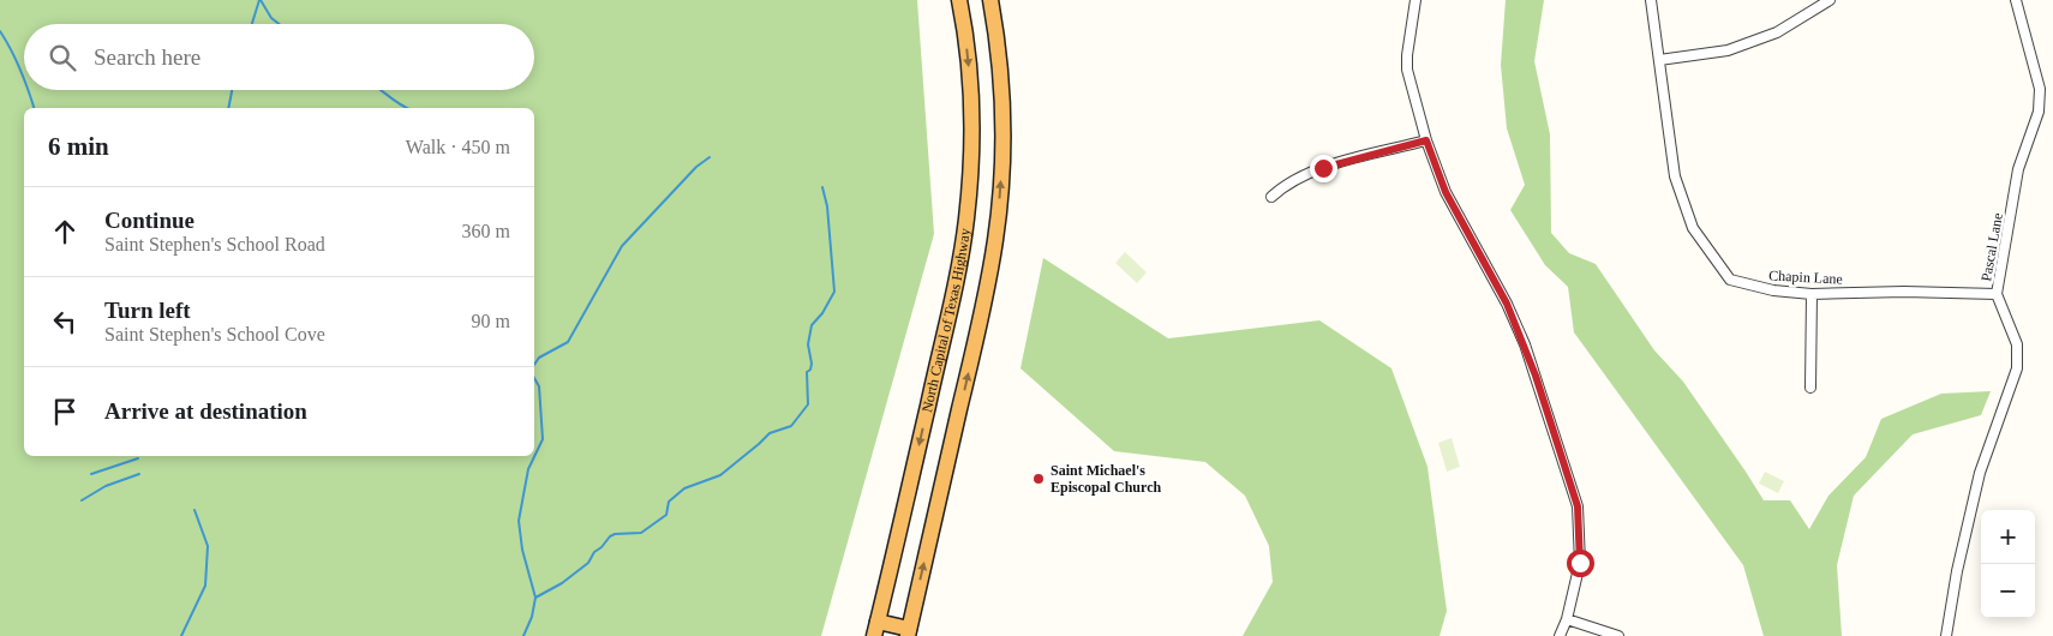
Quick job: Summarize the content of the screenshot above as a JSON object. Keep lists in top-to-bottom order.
{
  "streets": {
    "highway": ["North Capital of Texas Highway"],
    "street": ["Pascal Lane", "Chapin Lane"]
  },
  "crossings": [
    ["Pascal Lane", "Chapin Lane"]
  ],
  "places": ["Saint Michael's Episcopal Church"],
  "page": {
    "search": "Search here",
    "heading": ["6 min", "Walk · 450 m"],
    "list": [
      ["Continue", "Saint Stephen's School Road", "360 m"],
      ["Turn left", "Saint Stephen's School Cove", "90 m"],
      "Arrive at destination"
    ],
    "map_buttons": ["+", "−"]
  }
}
